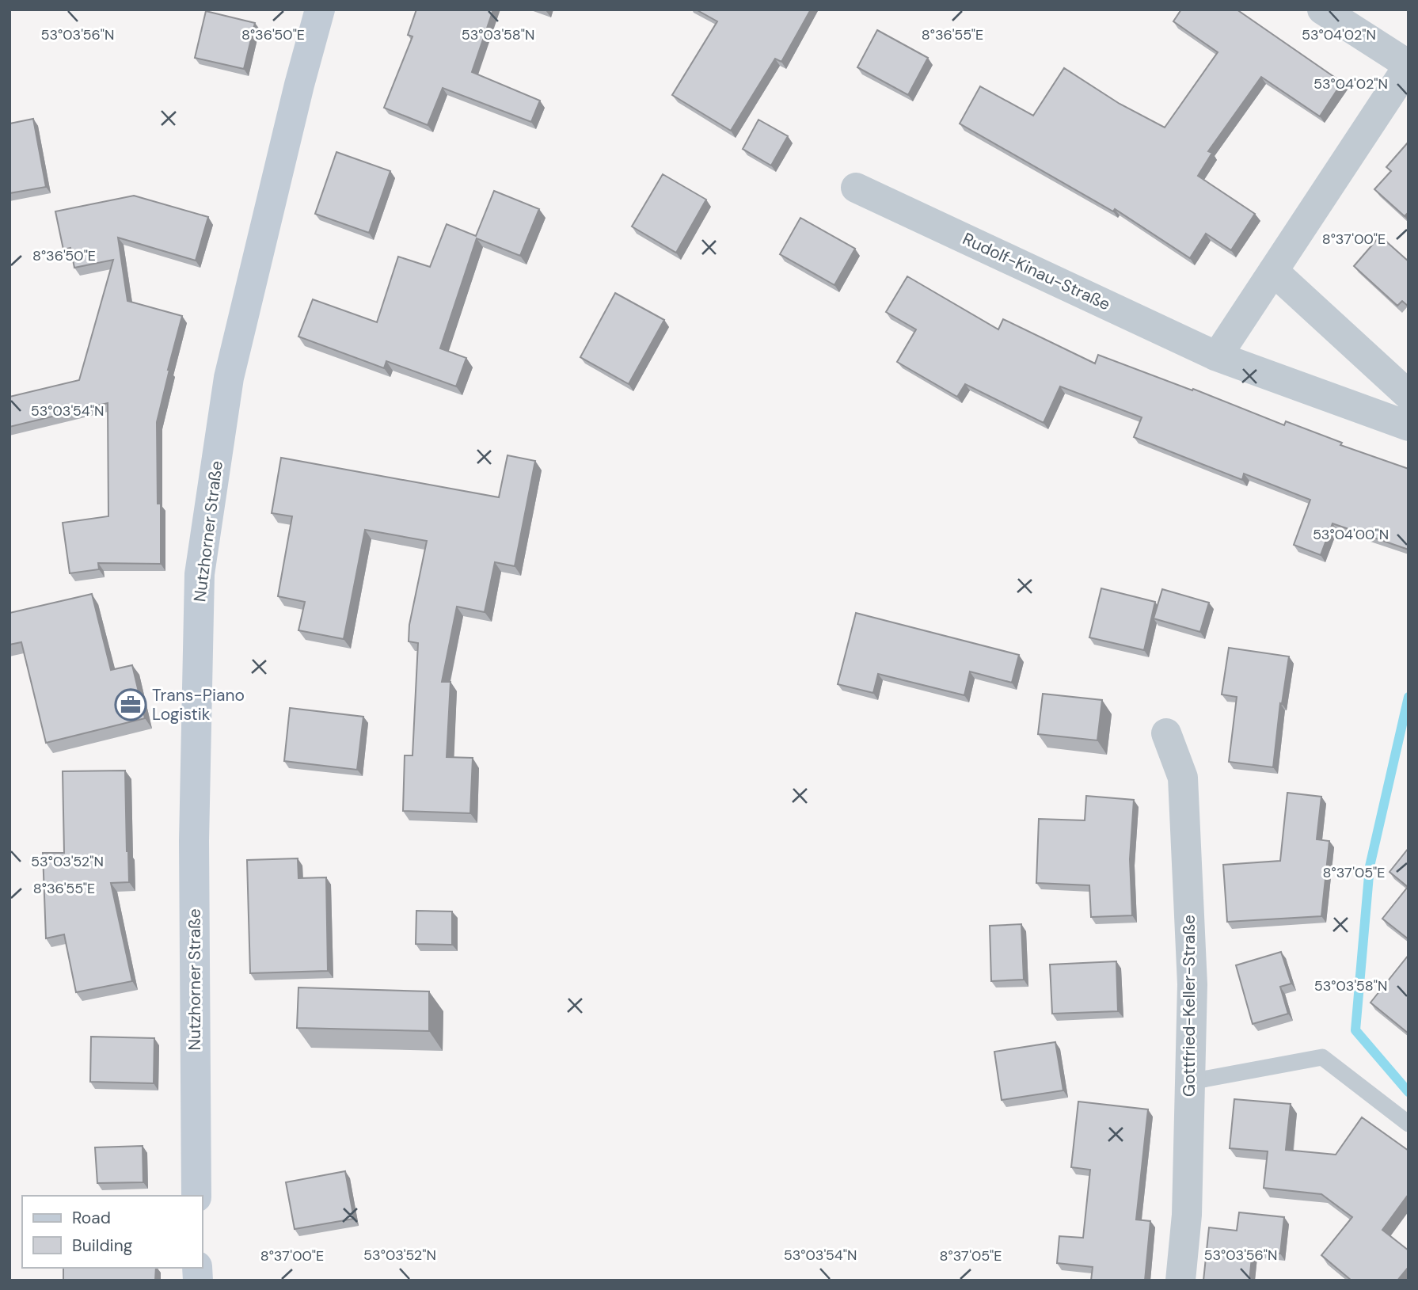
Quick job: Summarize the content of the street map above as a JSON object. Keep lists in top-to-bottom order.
{
  "streets": {
    "main road": ["Nutzhorner Straße"],
    "street": ["Rudolf-Kinau-Straße", "Gottfried-Keller-Straße"]
  },
  "places": {
    "office": ["Trans-Piano Logistik"]
  },
  "legend": ["Road", "Building"],
  "coordinates": [
    "8°36'50\"E",
    "8°36'55\"E",
    "53°03'56\"N",
    "53°03'58\"N",
    "53°04'02\"N",
    "8°37'00\"E",
    "53°03'54\"N",
    "53°04'00\"N",
    "53°03'52\"N",
    "8°37'05\"E"
  ]
}
